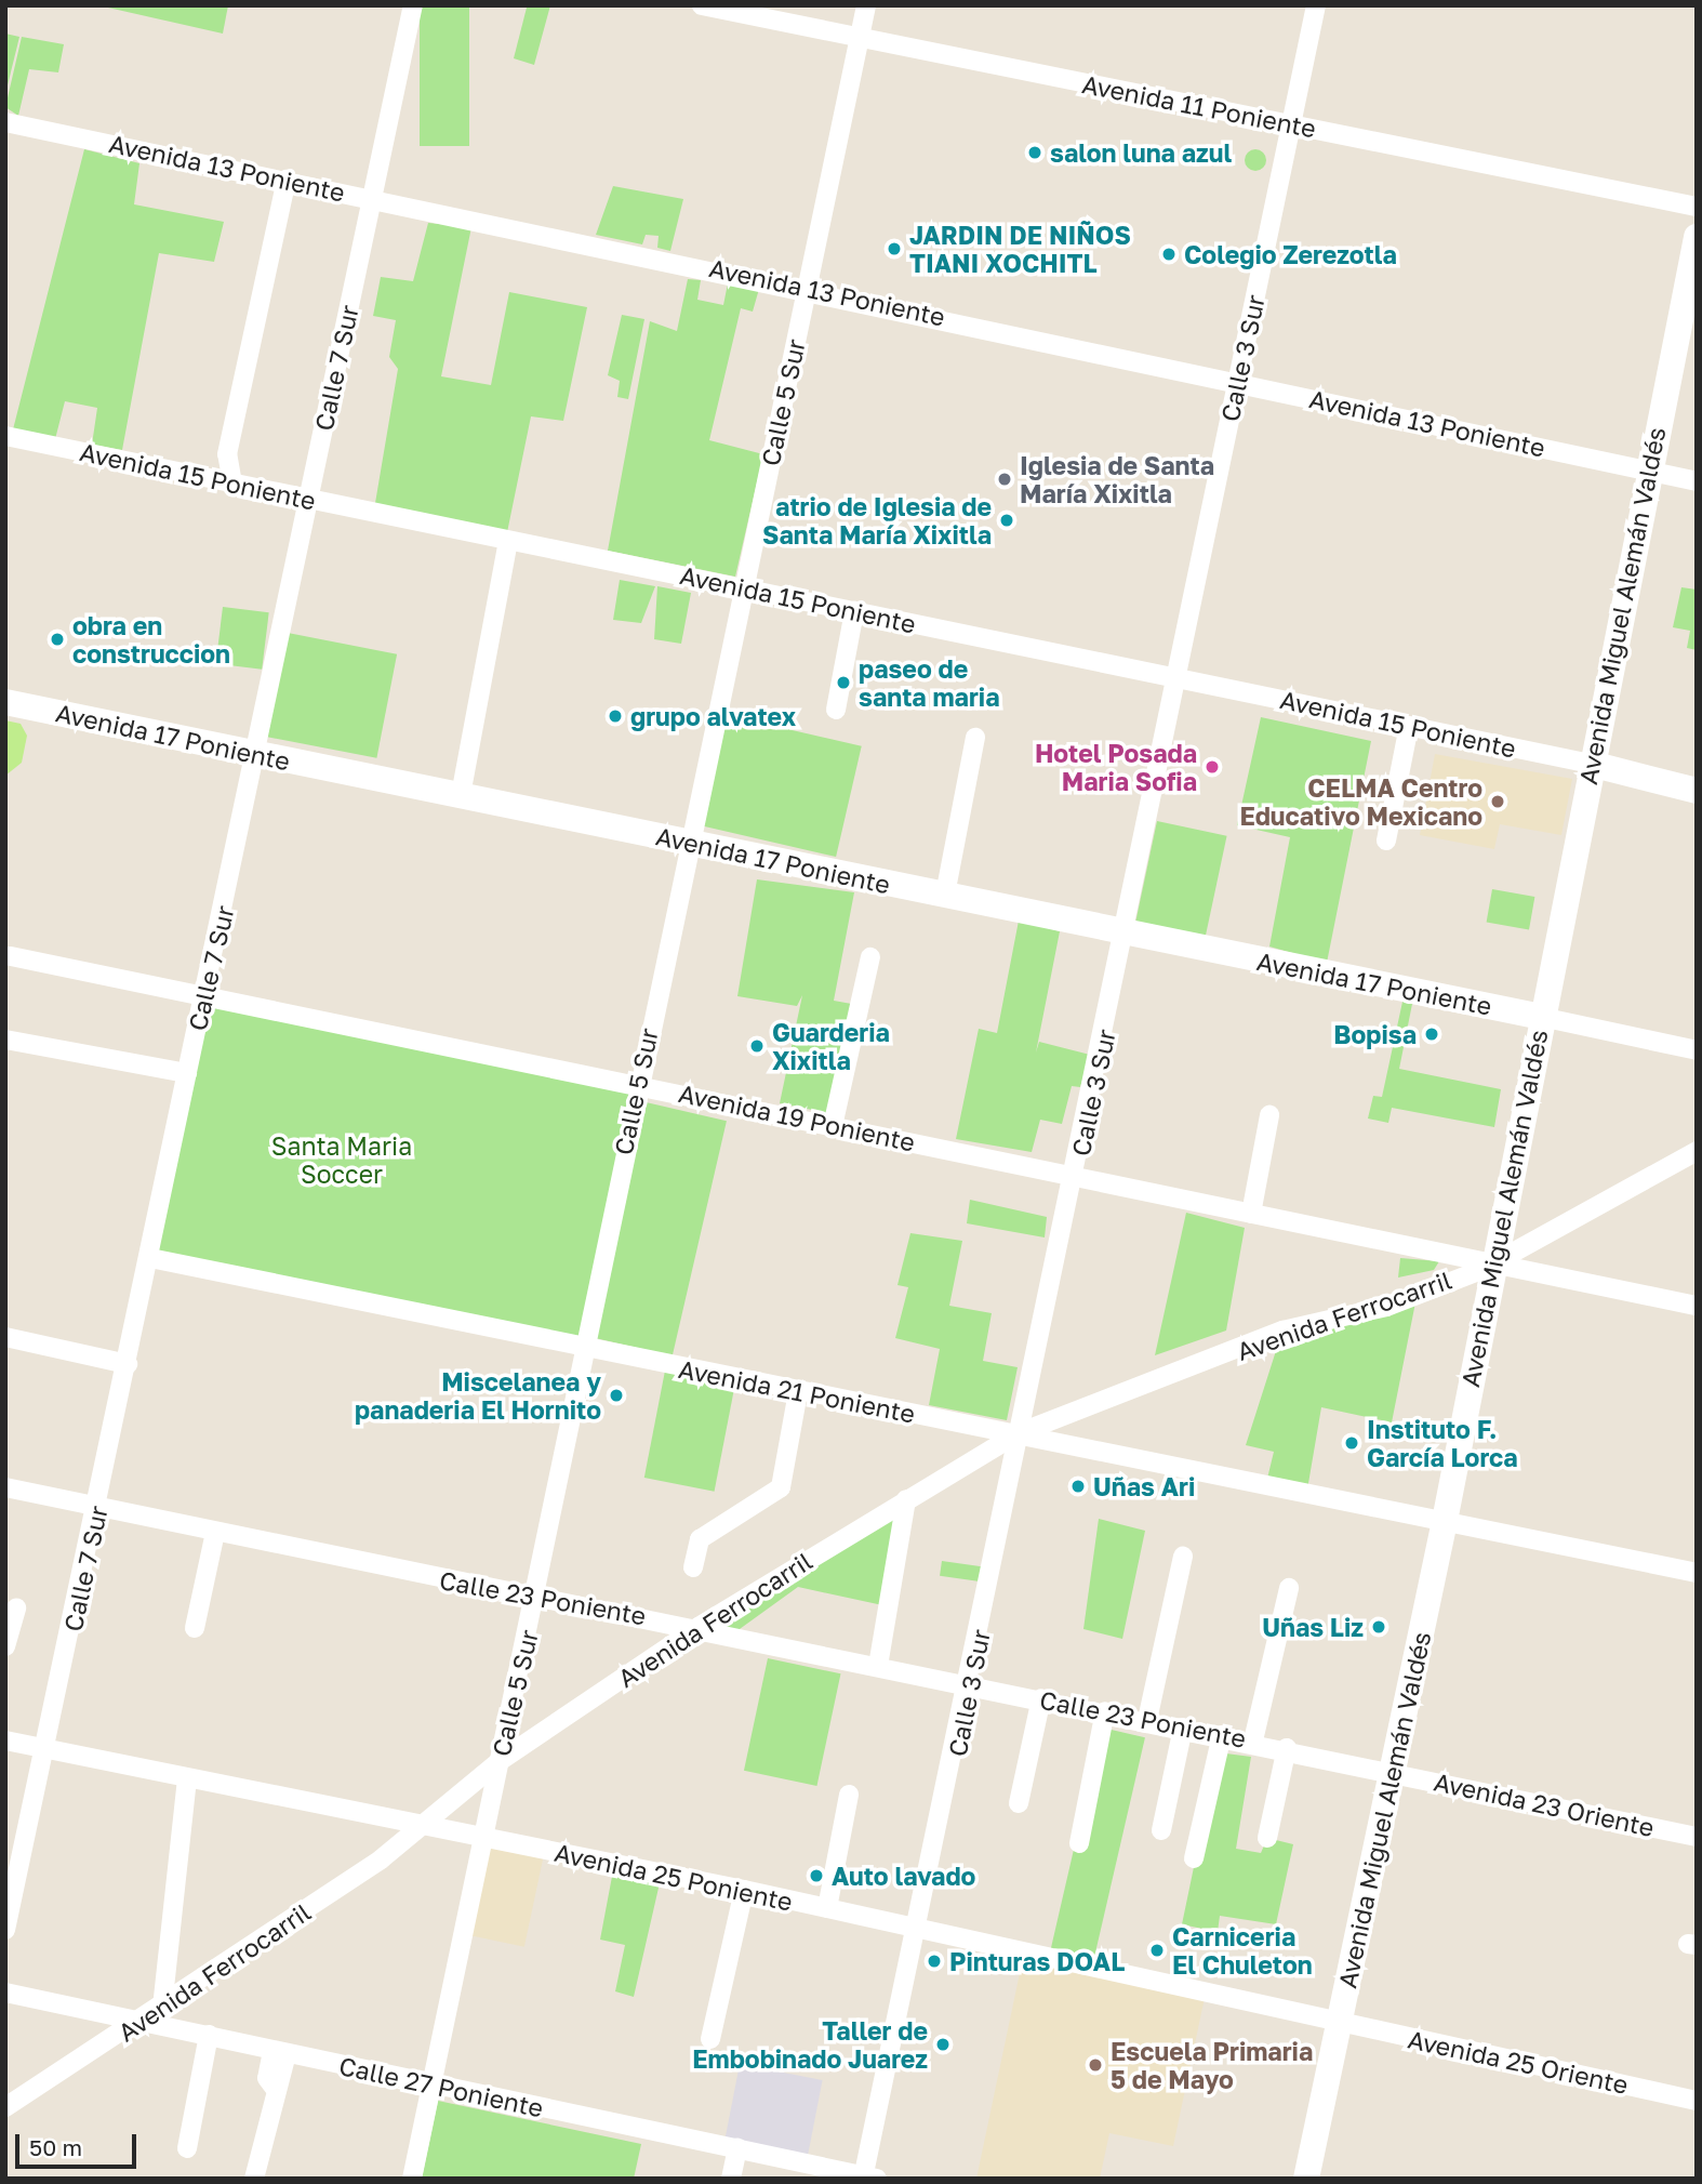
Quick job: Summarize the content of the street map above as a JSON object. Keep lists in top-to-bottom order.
{
  "streets": {
    "main road": ["Avenida Miguel Alemán Valdés", "Avenida 17 Poniente"],
    "street": [
      "Avenida 11 Poniente",
      "Avenida 13 Poniente",
      "Calle 3 Sur",
      "Calle 7 Sur",
      "Calle 5 Sur",
      "Avenida 15 Poniente",
      "Avenida 19 Poniente",
      "Avenida Ferrocarril",
      "Avenida 21 Poniente",
      "Calle 23 Poniente",
      "Avenida 23 Oriente",
      "Avenida 25 Poniente",
      "Avenida 25 Oriente",
      "Calle 27 Poniente"
    ]
  },
  "crossings": [
    ["Avenida 11 Poniente", "Calle 3 Sur"],
    ["Avenida 11 Poniente", "Calle 5 Sur"],
    ["Avenida 13 Poniente", "Calle 3 Sur"],
    ["Avenida 13 Poniente", "Calle 7 Sur"],
    ["Avenida 13 Poniente", "Calle 5 Sur"],
    ["Avenida 13 Poniente", "Avenida Miguel Alemán Valdés"],
    ["Calle 3 Sur", "Avenida 15 Poniente"],
    ["Calle 3 Sur", "Avenida 17 Poniente"],
    ["Calle 3 Sur", "Avenida 19 Poniente"],
    ["Calle 3 Sur", "Avenida Ferrocarril"],
    ["Calle 3 Sur", "Avenida 21 Poniente"],
    ["Calle 3 Sur", "Calle 23 Poniente"],
    ["Calle 3 Sur", "Avenida 25 Poniente"],
    ["Calle 3 Sur", "Calle 27 Poniente"],
    ["Calle 7 Sur", "Avenida 15 Poniente"],
    ["Calle 7 Sur", "Avenida 17 Poniente"],
    ["Calle 7 Sur", "Avenida 19 Poniente"],
    ["Calle 7 Sur", "Avenida 21 Poniente"],
    ["Calle 7 Sur", "Calle 23 Poniente"],
    ["Calle 7 Sur", "Avenida 25 Poniente"],
    ["Calle 5 Sur", "Avenida 15 Poniente"],
    ["Calle 5 Sur", "Avenida 17 Poniente"],
    ["Calle 5 Sur", "Avenida 19 Poniente"],
    ["Calle 5 Sur", "Avenida Ferrocarril"],
    ["Calle 5 Sur", "Avenida 21 Poniente"],
    ["Calle 5 Sur", "Calle 23 Poniente"],
    ["Calle 5 Sur", "Avenida 25 Poniente"],
    ["Calle 5 Sur", "Calle 27 Poniente"],
    ["Avenida 15 Poniente", "Avenida Miguel Alemán Valdés"],
    ["Avenida Miguel Alemán Valdés", "Avenida 17 Poniente"],
    ["Avenida Miguel Alemán Valdés", "Avenida 19 Poniente"],
    ["Avenida Miguel Alemán Valdés", "Avenida Ferrocarril"],
    ["Avenida Miguel Alemán Valdés", "Avenida 21 Poniente"],
    ["Avenida Miguel Alemán Valdés", "Calle 23 Poniente"],
    ["Avenida Miguel Alemán Valdés", "Avenida 23 Oriente"],
    ["Avenida Miguel Alemán Valdés", "Avenida 25 Poniente"],
    ["Avenida Miguel Alemán Valdés", "Avenida 25 Oriente"],
    ["Avenida 19 Poniente", "Avenida Ferrocarril"],
    ["Avenida Ferrocarril", "Avenida 21 Poniente"],
    ["Avenida Ferrocarril", "Calle 23 Poniente"],
    ["Avenida Ferrocarril", "Avenida 25 Poniente"],
    ["Avenida Ferrocarril", "Calle 27 Poniente"],
    ["Calle 23 Poniente", "Avenida 23 Oriente"],
    ["Avenida 25 Poniente", "Avenida 25 Oriente"]
  ],
  "parks": ["Santa Maria Soccer"],
  "places": [
    "salon luna azul",
    "JARDIN DE NIÑOS TIANI XOCHITL",
    "Colegio Zerezotla",
    "Iglesia de Santa María Xixitla",
    "atrio de Iglesia de Santa María Xixitla",
    "obra en construccion",
    "paseo de santa maria",
    "grupo alvatex",
    "Hotel Posada Maria Sofia",
    "CELMA Centro Educativo Mexicano",
    "Bopisa",
    "Guarderia Xixitla",
    "Miscelanea y panaderia El Hornito",
    "Instituto F. García Lorca",
    "Uñas Ari",
    "Uñas Liz",
    "Auto lavado",
    "Carniceria El Chuleton",
    "Pinturas DOAL",
    "Taller de Embobinado Juarez",
    "Escuela Primaria 5 de Mayo"
  ],
  "scale_bar": "50 m"
}
